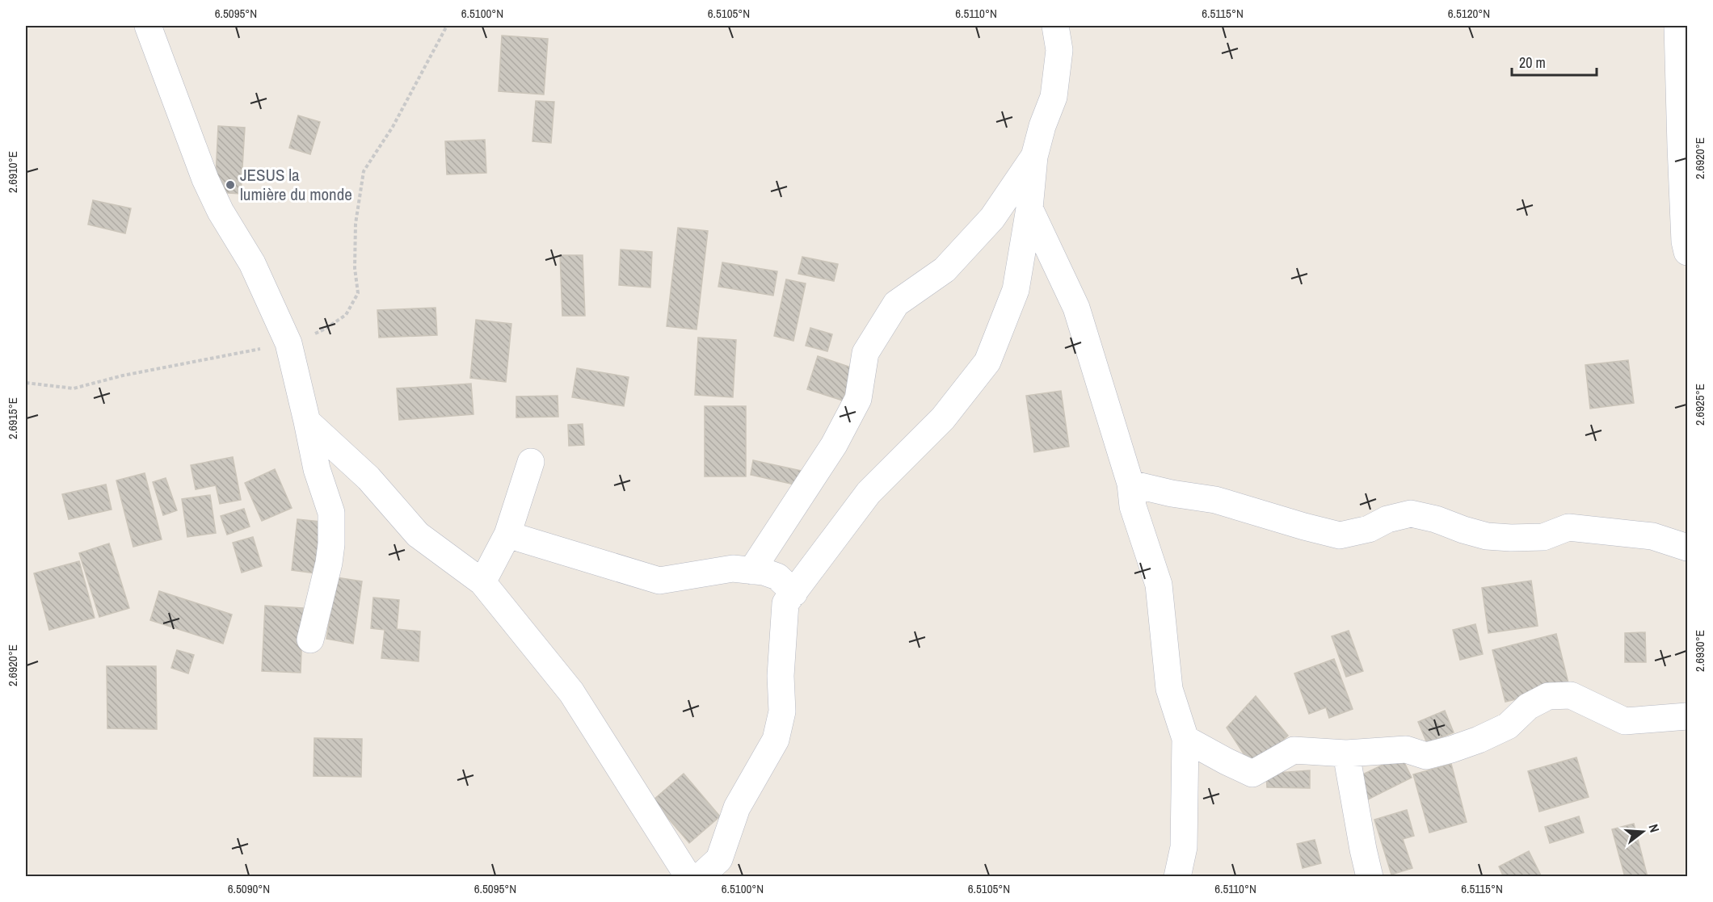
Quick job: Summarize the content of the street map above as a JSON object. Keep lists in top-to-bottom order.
{
  "places": ["JESUS la lumière du monde"],
  "scale_bar": "20 m",
  "north": "right",
  "coordinates": [
    "6.5095°N",
    "6.5100°N",
    "6.5105°N",
    "6.5110°N",
    "6.5115°N",
    "6.5120°N",
    "2.6920°E",
    "2.6910°E",
    "2.6925°E",
    "2.6915°E",
    "2.6930°E",
    "6.5090°N"
  ]
}
